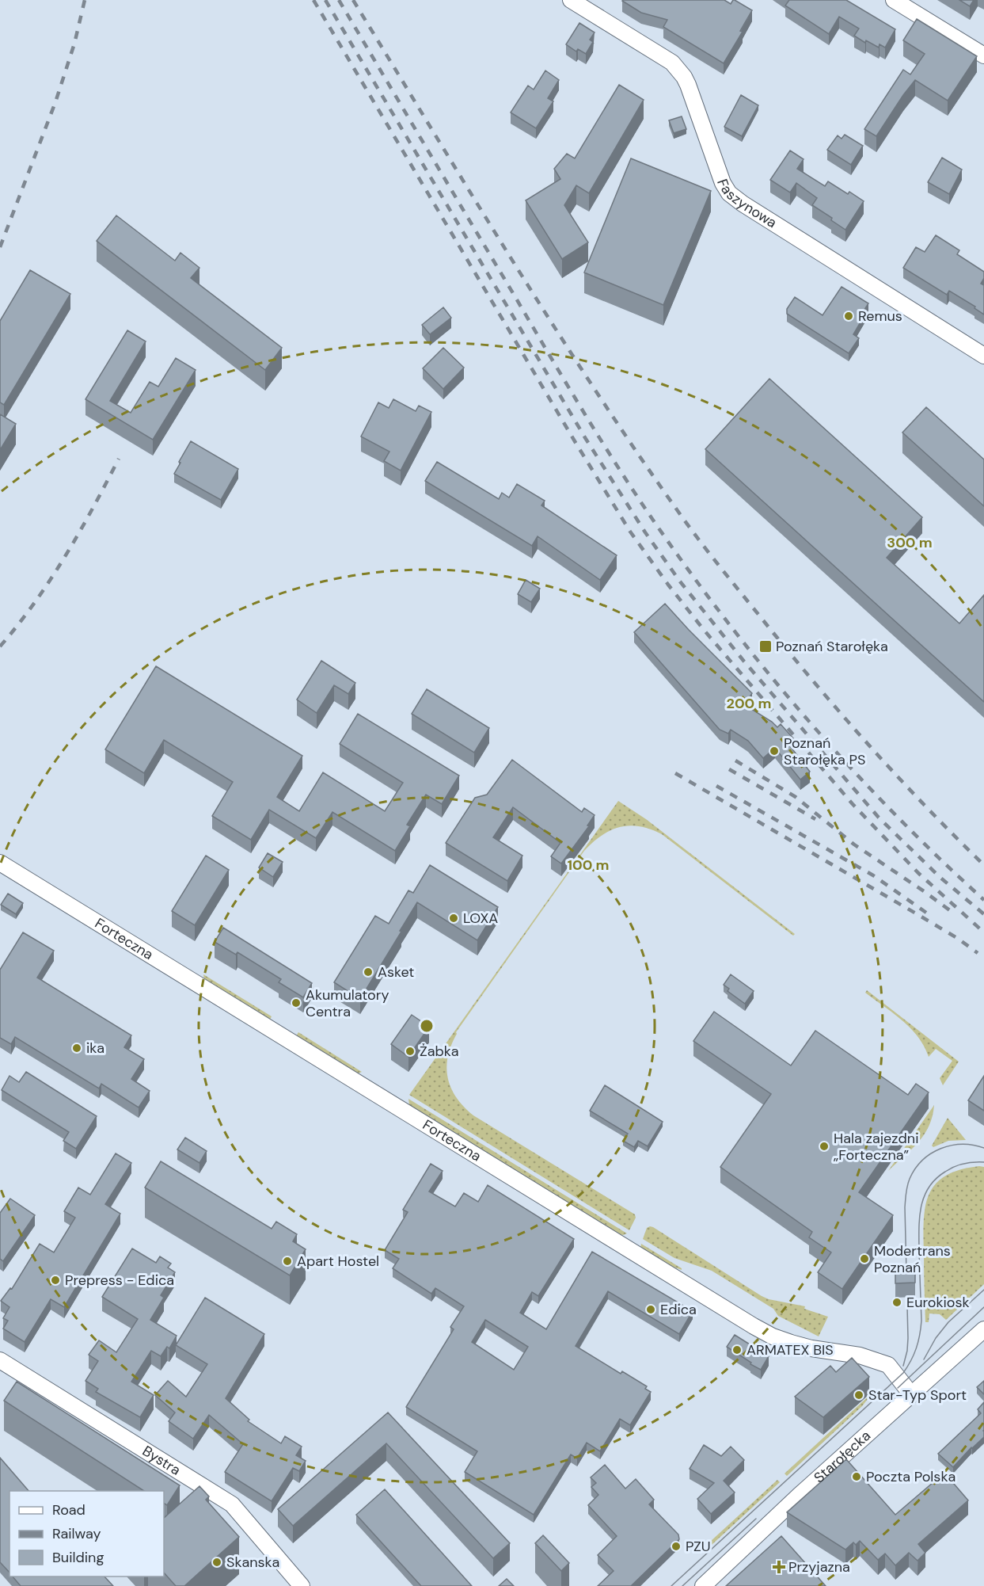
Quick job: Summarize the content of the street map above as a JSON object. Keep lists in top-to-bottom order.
{
  "streets": {
    "street": [
      "Faszynowa",
      "Forteczna",
      "Starołęcka",
      "Bystra"
    ]
  },
  "crossings": [
    ["Forteczna", "Starołęcka"]
  ],
  "places": {
    "other": [
      "Remus",
      "Poznań Starołęka PS",
      "LOXA",
      "Asket",
      "Akumulatory Centra",
      "ika",
      "Żabka",
      "Hala zajezdni „Forteczna”",
      "Modertrans Poznań",
      "Apart Hostel",
      "Prepress - Edica",
      "Eurokiosk",
      "Edica",
      "ARMATEX BIS",
      "Star-Typ Sport",
      "Poczta Polska",
      "PZU",
      "Skanska"
    ],
    "transit": ["Poznań Starołęka"],
    "health": ["Przyjazna"]
  },
  "legend": ["Road", "Railway", "Building"],
  "rings": ["300 m", "200 m", "100 m"]
}
